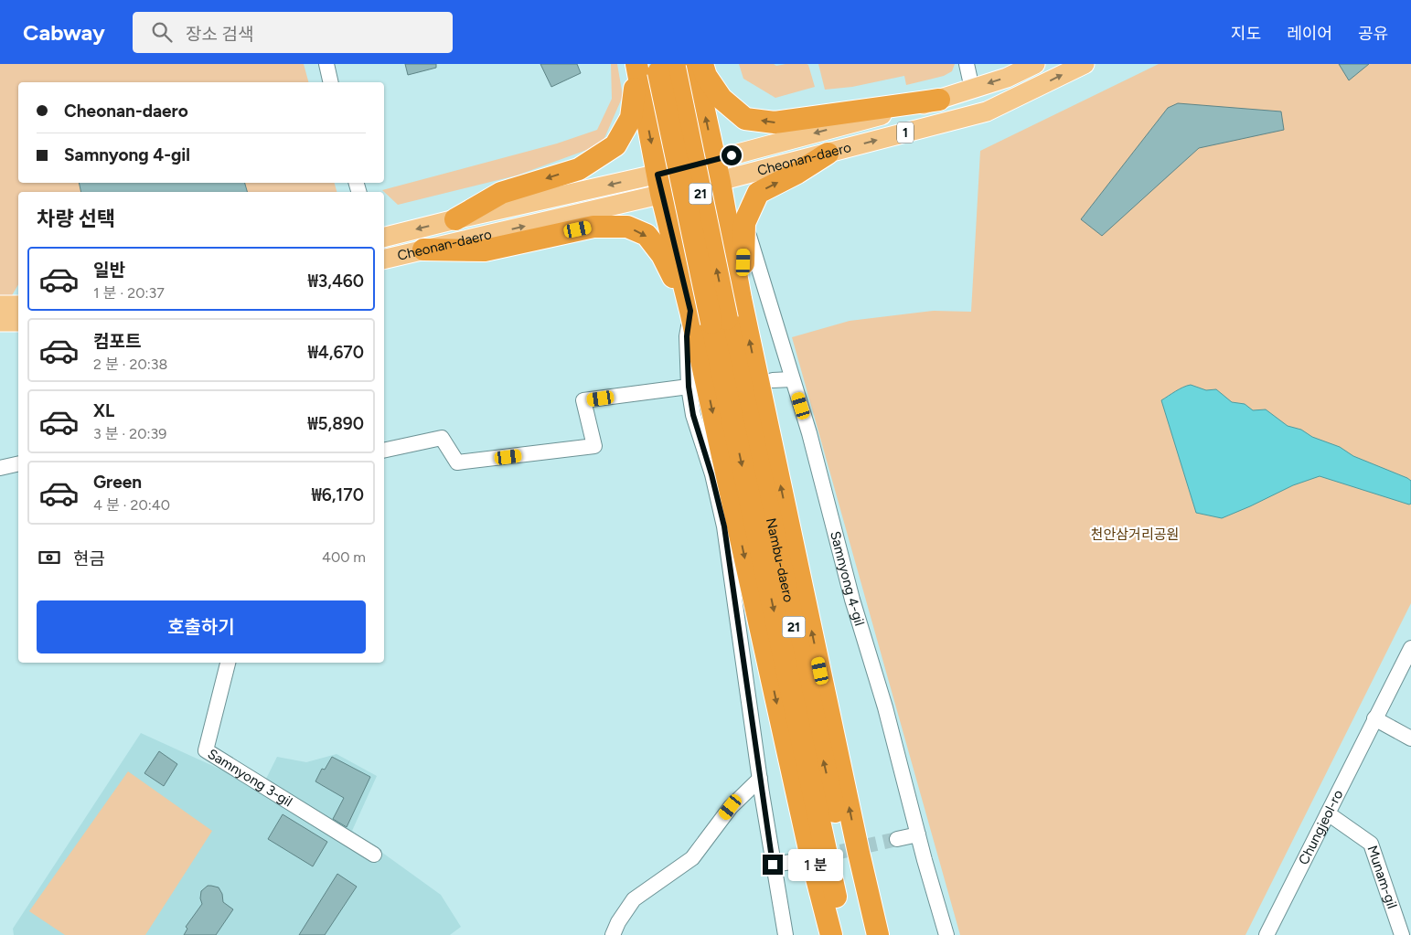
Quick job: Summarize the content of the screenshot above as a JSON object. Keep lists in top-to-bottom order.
{
  "streets": {
    "highway": ["21", "Nambu-daero"],
    "main road": ["1", "Cheonan-daero"],
    "street": [
      "Samnyong 4-gil",
      "Samnyong 3-gil",
      "Chungjeol-ro",
      "Munam-gil"
    ]
  },
  "crossings": [
    ["21", "Nambu-daero"],
    ["Chungjeol-ro", "Munam-gil"]
  ],
  "parks": ["천안삼거리공원"],
  "page": {
    "header": "Cabway",
    "search": "장소 검색",
    "nav": ["지도", "레이어", "공유"],
    "banner": ["Cheonan-daero", "Samnyong 4-gil"],
    "heading": "차량 선택",
    "list": [
      {
        "name": "일반",
        "note": "1 분 · 20:37",
        "value": "₩3,460"
      },
      {
        "name": "컴포트",
        "note": "2 분 · 20:38",
        "value": "₩4,670"
      },
      {
        "name": "XL",
        "note": "3 분 · 20:39",
        "value": "₩5,890"
      },
      {
        "name": "Green",
        "note": "4 분 · 20:40",
        "value": "₩6,170"
      }
    ],
    "pay": ["현금", "400 m"],
    "buttons": "호출하기",
    "bubble": "1 분"
  }
}
